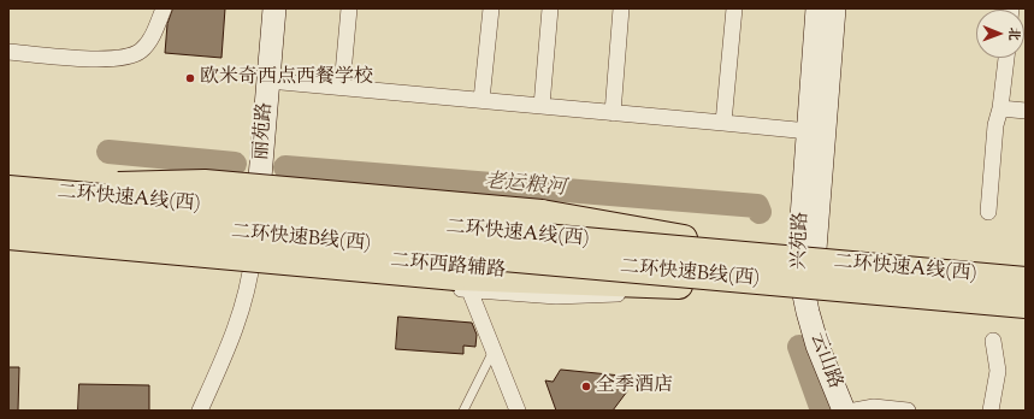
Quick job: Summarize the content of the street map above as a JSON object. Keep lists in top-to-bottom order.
{
  "streets": {
    "highway": ["二环快速A线(西)", "二环快速B线(西)"],
    "main road": ["丽苑路", "兴苑路", "云山路"],
    "street": ["二环西路辅路"]
  },
  "crossings": [
    ["丽苑路", "二环西路辅路"],
    ["兴苑路", "云山路"]
  ],
  "water": ["老运粮河"],
  "places": ["欧米奇西点西餐学校", "全季酒店"],
  "north": "right"
}
